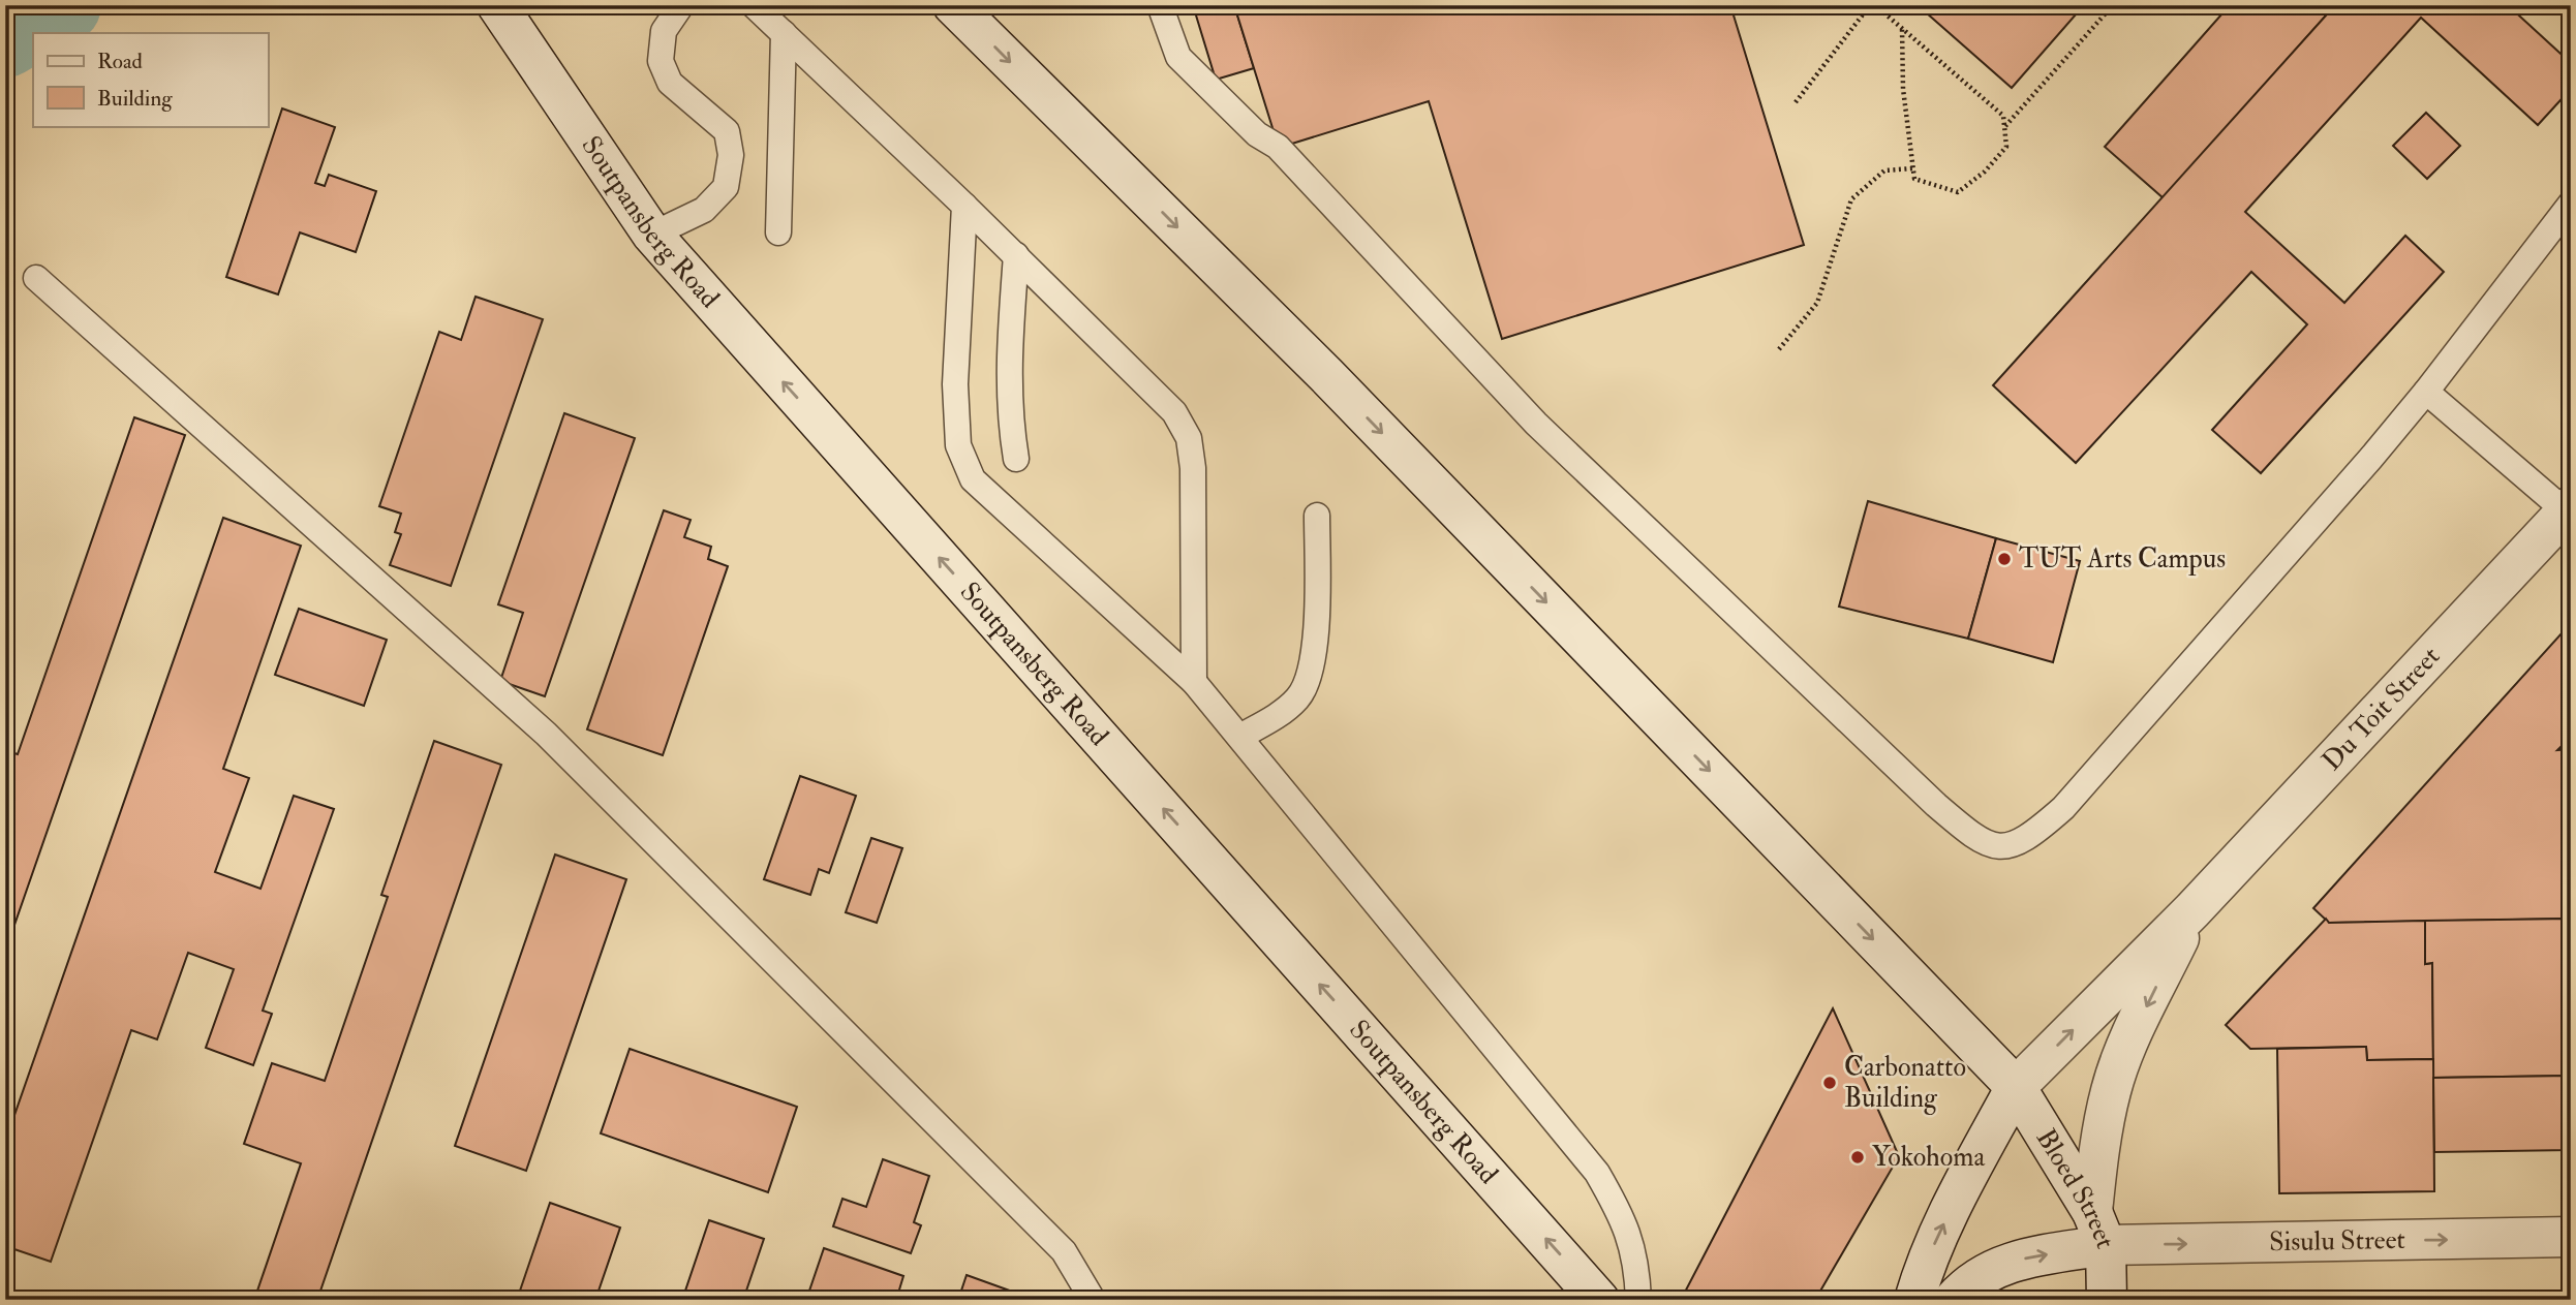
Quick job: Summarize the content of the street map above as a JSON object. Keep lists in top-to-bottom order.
{
  "streets": {
    "main road": [
      "Soutpansberg Road",
      "Du Toit Street",
      "Bloed Street",
      "Sisulu Street"
    ]
  },
  "crossings": [
    ["Du Toit Street", "Bloed Street"],
    ["Du Toit Street", "Sisulu Street"],
    ["Bloed Street", "Sisulu Street"]
  ],
  "one_way": ["Soutpansberg Road", "Sisulu Street"],
  "places": ["TUT Arts Campus", "Carbonatto Building", "Yokohoma"],
  "legend": ["Road", "Building"]
}
